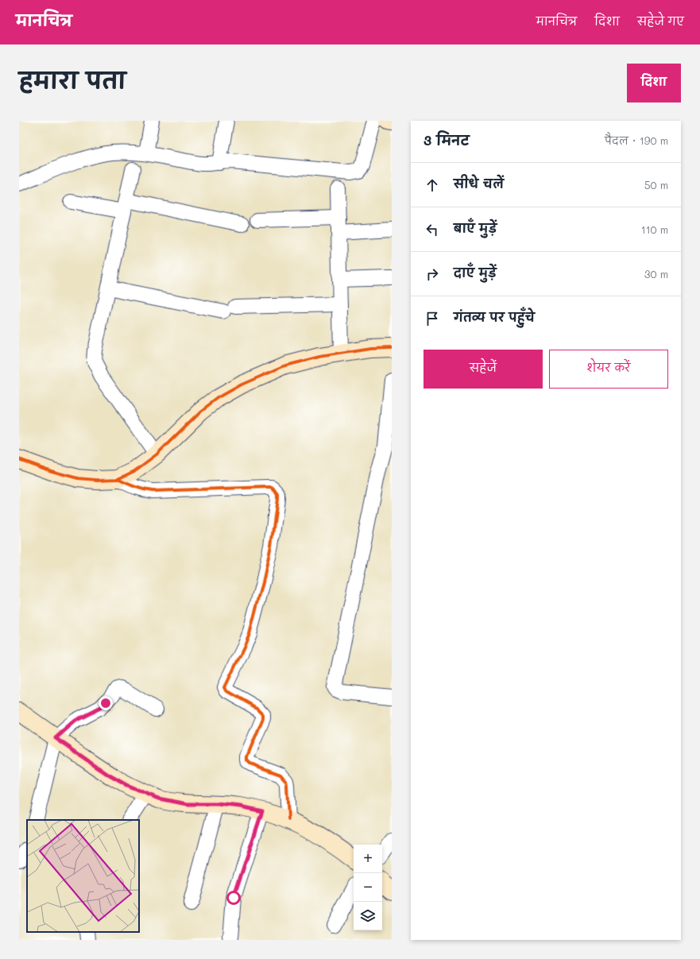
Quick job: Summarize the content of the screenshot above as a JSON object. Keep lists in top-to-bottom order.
{
  "page": {
    "header": "मानचित्र",
    "nav": ["मानचित्र", "दिशा", "सहेजे गए"],
    "title": "हमारा पता",
    "buttons": [
      "दिशा",
      ["सहेजें", "शेयर करें"]
    ],
    "heading": ["3 मिनट", "पैदल · 190 m"],
    "list": [
      ["सीधे चलें", "50 m"],
      ["बाएँ मुड़ें", "110 m"],
      ["दाएँ मुड़ें", "30 m"],
      "गंतव्य पर पहुँचे"
    ],
    "map_buttons": ["+", "−"]
  }
}
